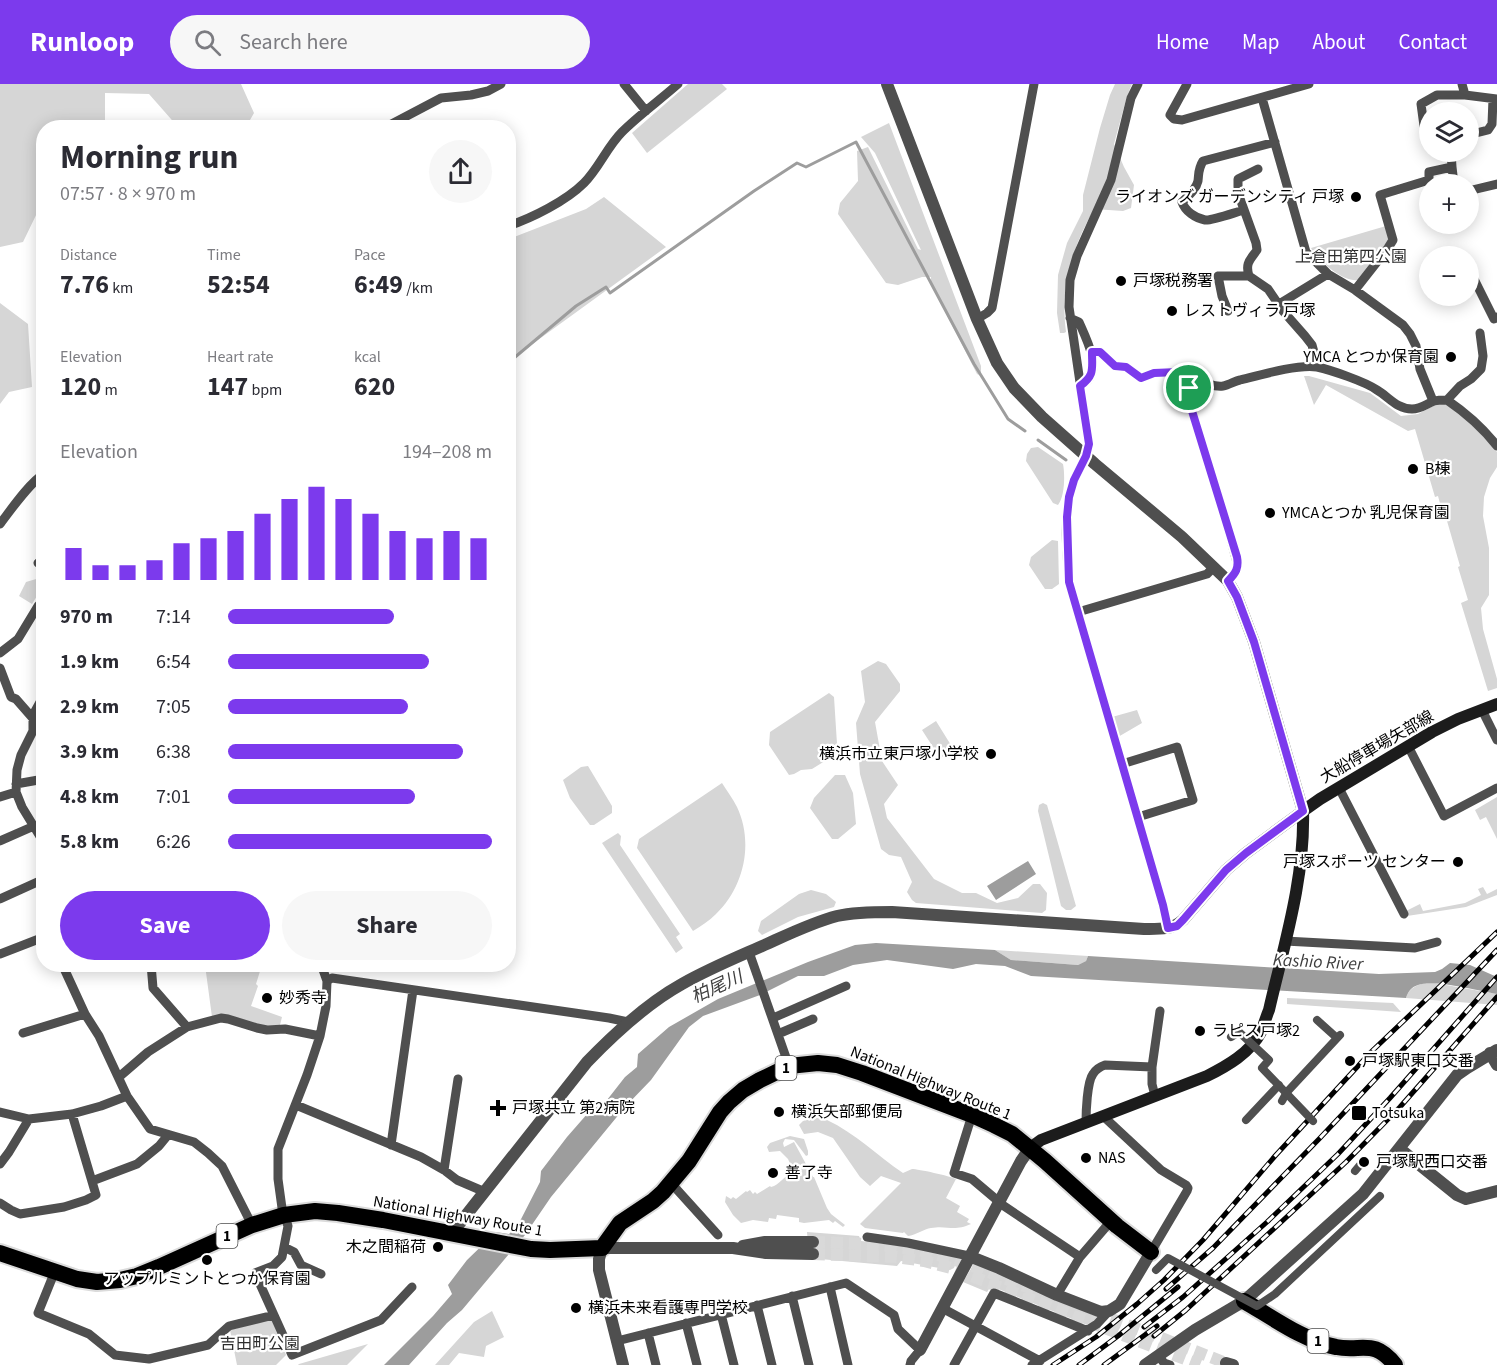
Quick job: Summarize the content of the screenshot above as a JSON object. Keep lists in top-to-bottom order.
{
  "streets": {
    "highway": ["1", "National Highway Route 1"],
    "main road": ["大船停車場矢部線"]
  },
  "water": ["Kashio River", "柏尾川"],
  "parks": ["上倉田第四公園", "吉田町公園"],
  "places": {
    "other": [
      "ライオンズ ガーデンシティ 戸塚",
      "戸塚税務署",
      "レストヴィラ 戸塚",
      "YMCA とつか保育園",
      "B棟",
      "YMCAとつか 乳児保育園",
      "横浜市立東戸塚小学校",
      "戸塚スポーツ センター",
      "妙秀寺",
      "ラピス戸塚2",
      "戸塚駅東口交番",
      "横浜矢部郵便局",
      "NAS",
      "戸塚駅西口交番",
      "善了寺",
      "木之間稲荷",
      "アップルミントとつか保育園",
      "横浜未来看護専門学校"
    ],
    "health": ["戸塚共立 第2病院"],
    "transit": ["Totsuka"]
  },
  "page": {
    "header": "Runloop",
    "search": "Search here",
    "nav": [
      "Home",
      "Map",
      "About",
      "Contact"
    ],
    "map_buttons": ["+", "−"],
    "heading": ["Morning run", "07:57 · 8 × 970 m"],
    "stats": [
      ["Distance", "7.76 km"],
      ["Time", "52:54"],
      ["Pace", "6:49 /km"],
      ["Elevation", "120 m"],
      ["Heart rate", "147 bpm"],
      ["kcal", "620"]
    ],
    "chart": ["Elevation", "194–208 m"],
    "list": [
      {
        "name": "970 m",
        "note": "7:14"
      },
      {
        "name": "1.9 km",
        "note": "6:54"
      },
      {
        "name": "2.9 km",
        "note": "7:05"
      },
      {
        "name": "3.9 km",
        "note": "6:38"
      },
      {
        "name": "4.8 km",
        "note": "7:01"
      },
      {
        "name": "5.8 km",
        "note": "6:26"
      }
    ],
    "buttons": ["Save", "Share"]
  }
}
